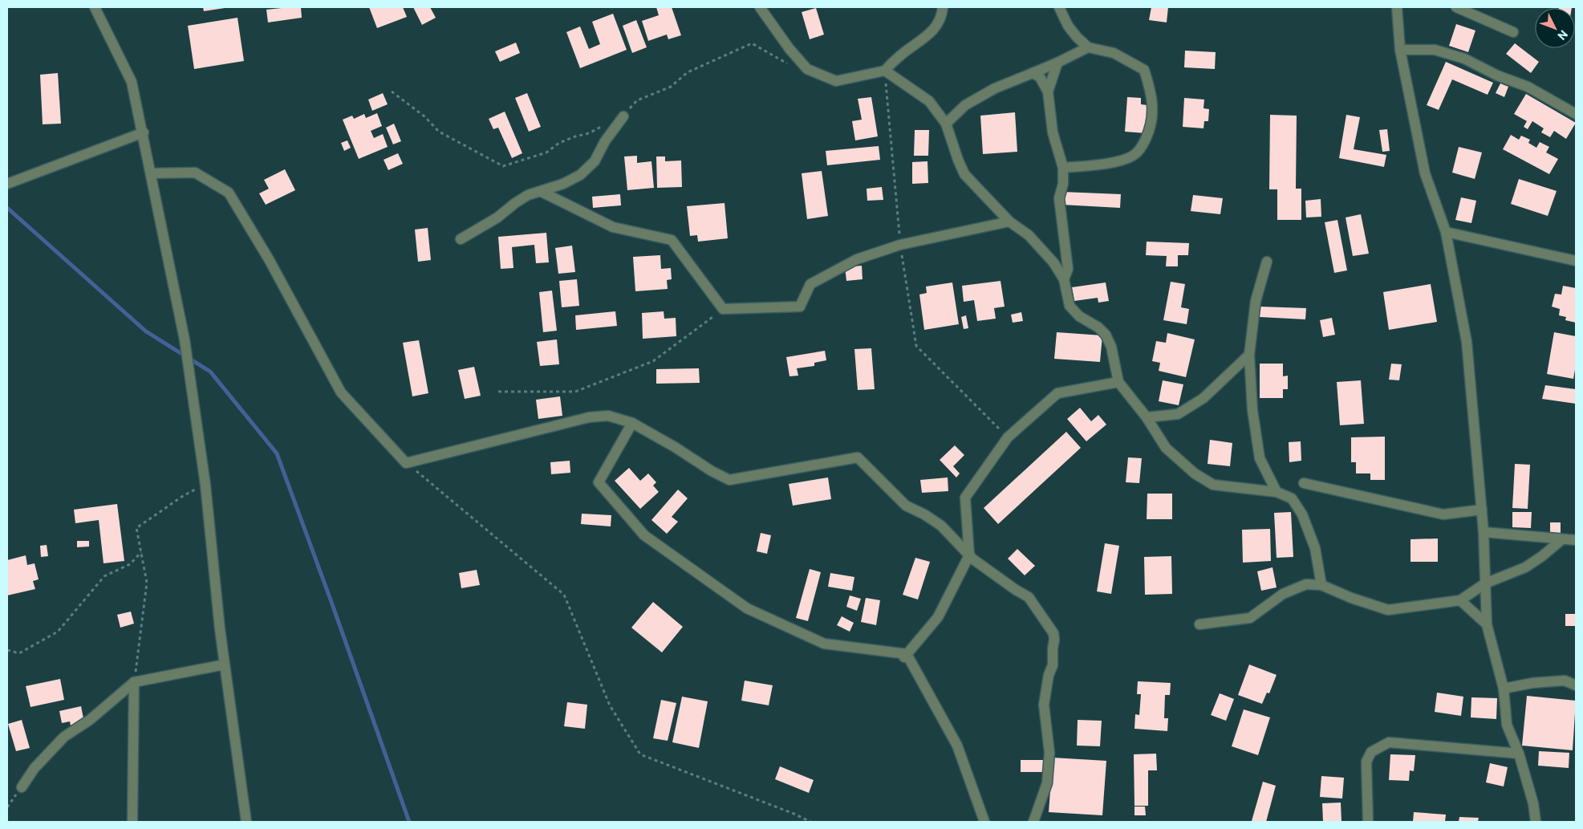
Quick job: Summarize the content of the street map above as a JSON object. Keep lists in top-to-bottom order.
{
  "north": "bottom right"
}
